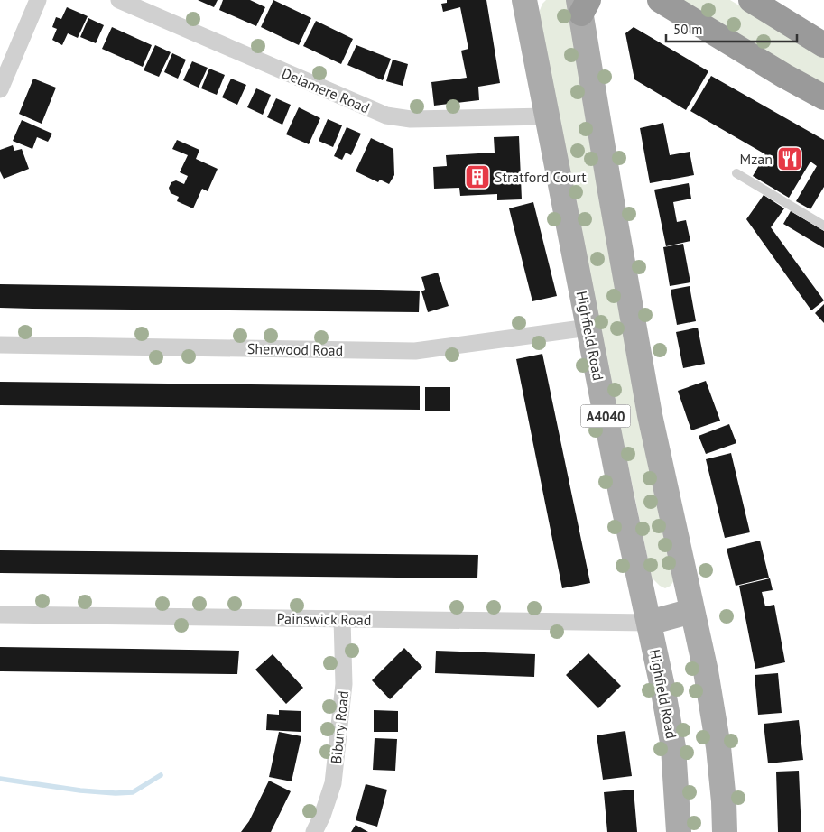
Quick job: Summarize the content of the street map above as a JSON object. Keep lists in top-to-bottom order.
{
  "streets": {
    "main road": ["Highfield Road", "A4040"],
    "street": [
      "Delamere Road",
      "Sherwood Road",
      "Painswick Road",
      "Bibury Road"
    ]
  },
  "crossings": [
    ["Delamere Road", "Highfield Road"],
    ["Highfield Road", "Sherwood Road"],
    ["Highfield Road", "Painswick Road"],
    ["Painswick Road", "Bibury Road"]
  ],
  "places": {
    "restaurant": ["Mzan"],
    "building": ["Stratford Court"]
  },
  "scale_bar": "50 m"
}
